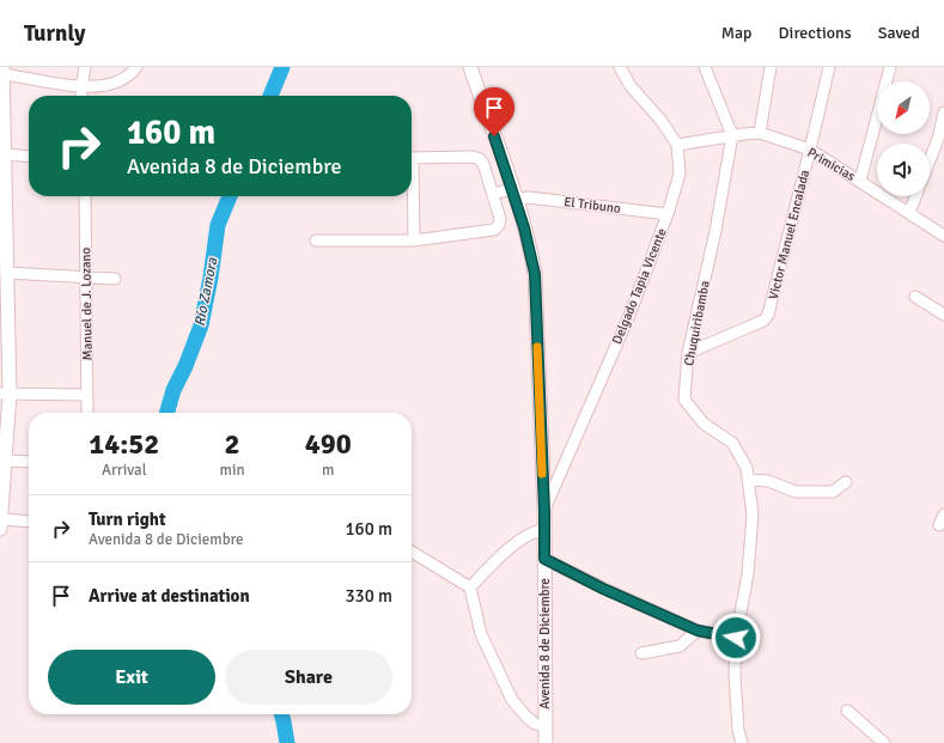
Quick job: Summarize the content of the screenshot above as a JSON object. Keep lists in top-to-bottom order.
{
  "streets": {
    "main road": ["Avenida 8 de Diciembre"],
    "street": [
      "Primicias",
      "El Tribuno",
      "Victor Manuel Encalada",
      "Delgado Tapia Vicente",
      "Manuel de J. Lozano",
      "Chuquiribamba"
    ]
  },
  "crossings": [
    ["Primicias", "Victor Manuel Encalada"],
    ["Primicias", "Delgado Tapia Vicente"],
    ["Primicias", "Chuquiribamba"],
    ["El Tribuno", "Delgado Tapia Vicente"],
    ["El Tribuno", "Avenida 8 de Diciembre"],
    ["Victor Manuel Encalada", "Chuquiribamba"],
    ["Delgado Tapia Vicente", "Avenida 8 de Diciembre"]
  ],
  "water": ["Río Zamora"],
  "north": "bottom left",
  "page": {
    "header": "Turnly",
    "nav": ["Map", "Directions", "Saved"],
    "turn": ["160 m", "Avenida 8 de Diciembre"],
    "eta": [
      "14:52",
      "Arrival",
      "2",
      "min",
      "490",
      "m"
    ],
    "list": [
      {
        "name": "Turn right",
        "note": "Avenida 8 de Diciembre",
        "value": "160 m"
      },
      {
        "name": "Arrive at destination",
        "value": "330 m"
      }
    ],
    "buttons": ["Exit", "Share"]
  }
}
